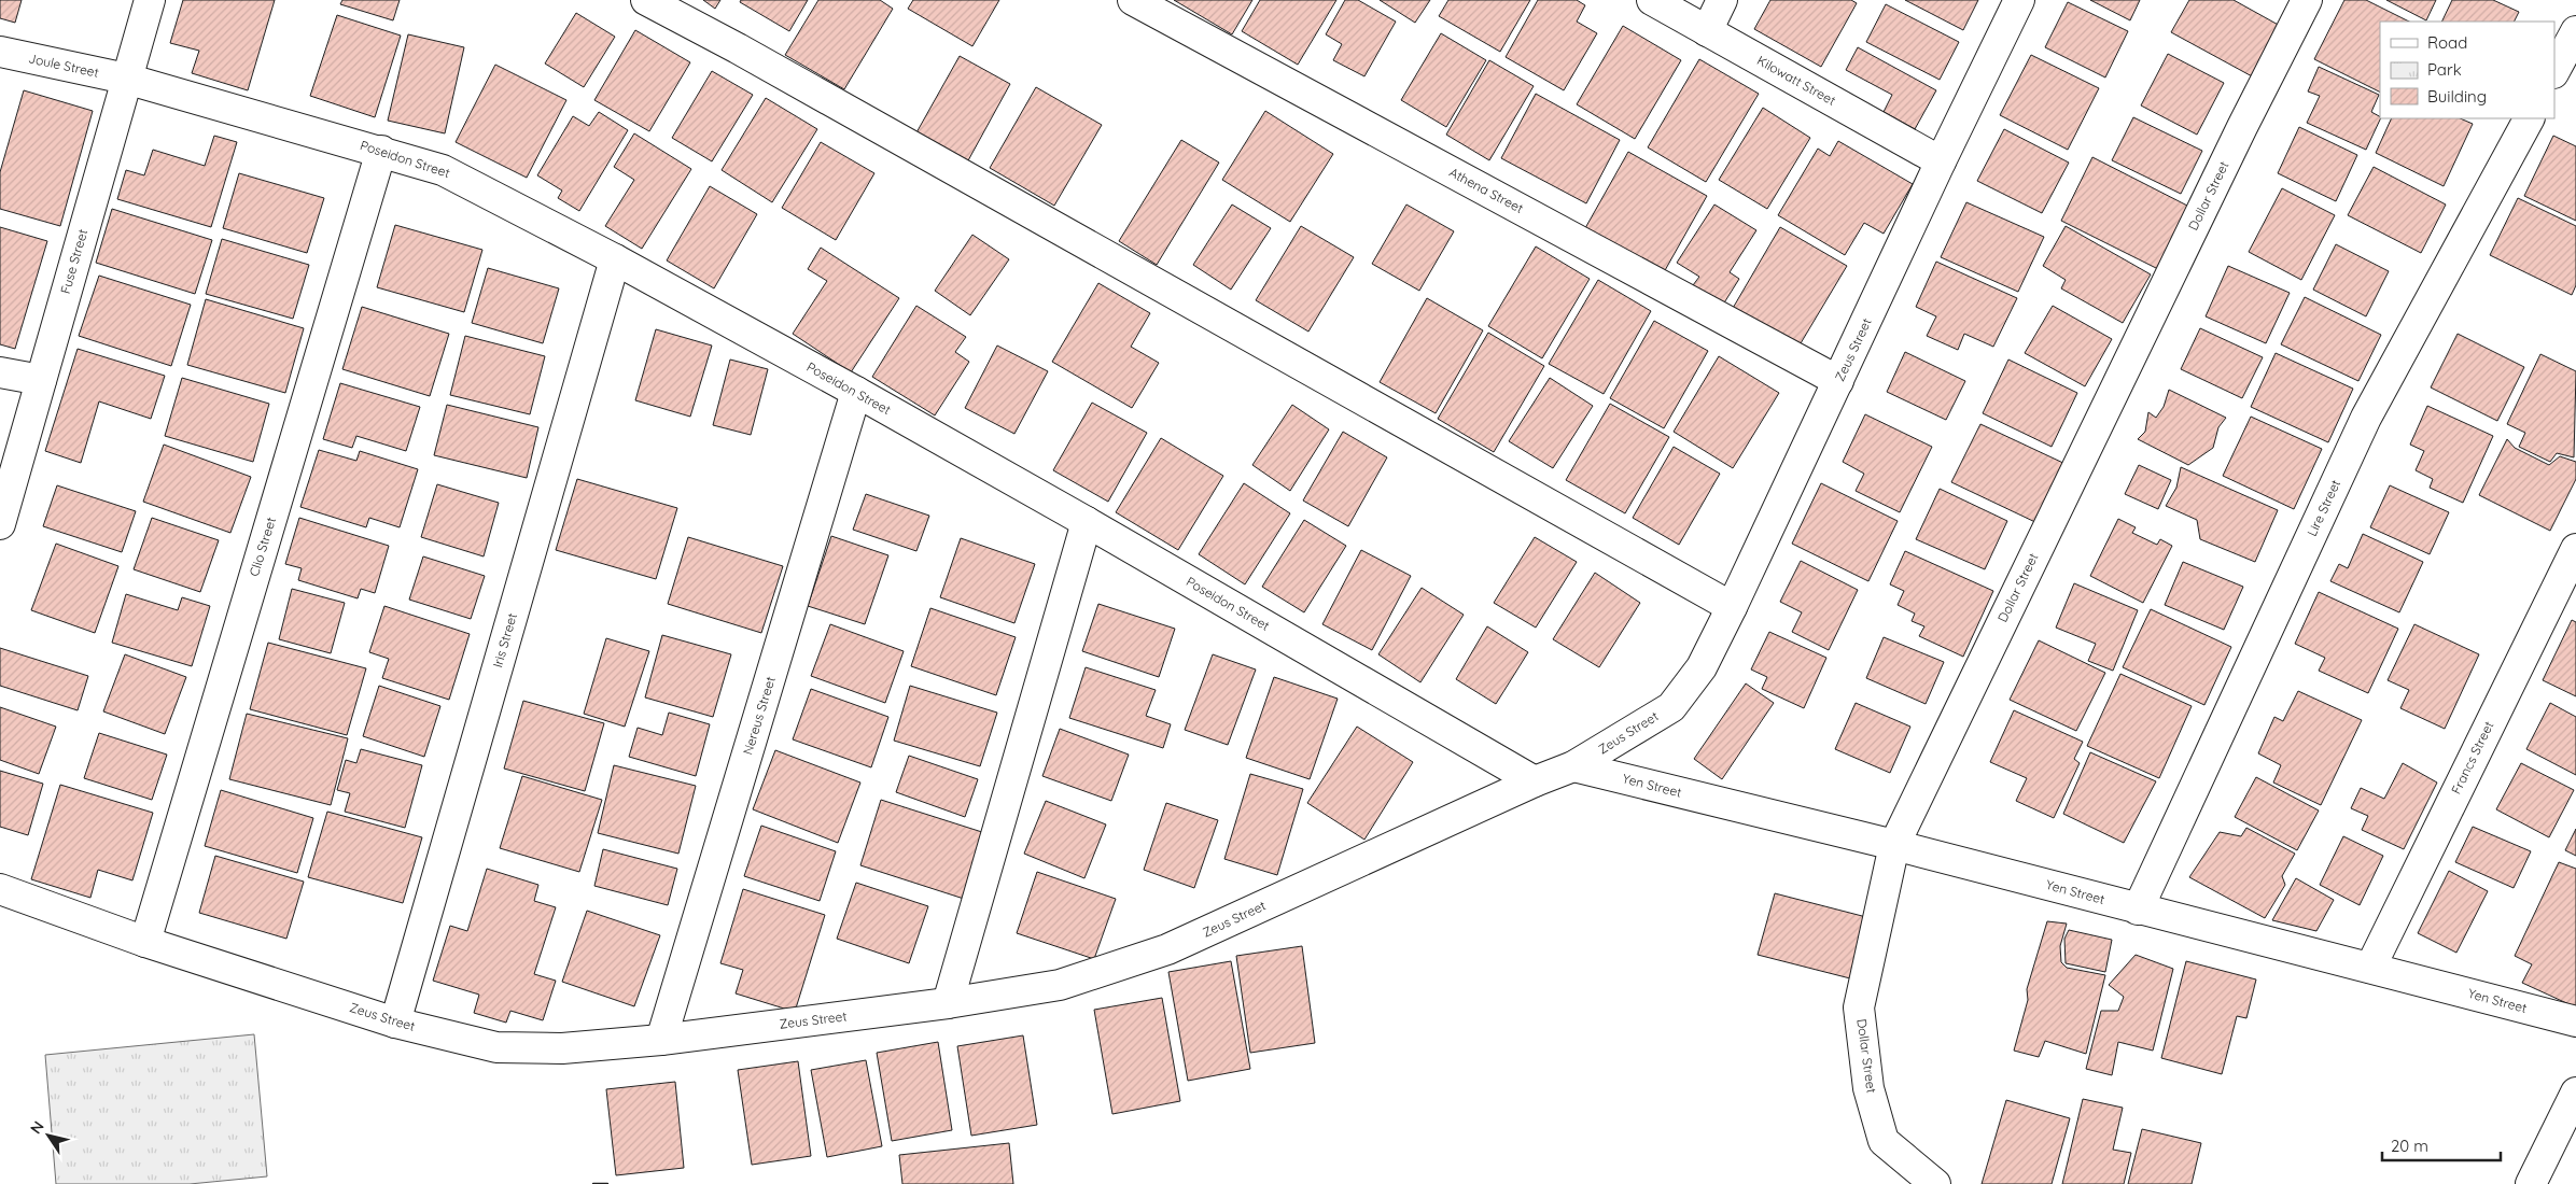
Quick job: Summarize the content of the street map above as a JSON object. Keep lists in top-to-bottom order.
{
  "streets": {
    "street": [
      "Joule Street",
      "Kilowatt Street",
      "Poseidon Street",
      "Athena Street",
      "Dollar Street",
      "Fuse Street",
      "Zeus Street",
      "Lire Street",
      "Clio Street",
      "Iris Street",
      "Nereus Street",
      "Francs Street",
      "Yen Street"
    ]
  },
  "crossings": [
    ["Joule Street", "Poseidon Street"],
    ["Joule Street", "Fuse Street"],
    ["Kilowatt Street", "Zeus Street"],
    ["Poseidon Street", "Fuse Street"],
    ["Poseidon Street", "Zeus Street"],
    ["Poseidon Street", "Clio Street"],
    ["Poseidon Street", "Iris Street"],
    ["Poseidon Street", "Nereus Street"],
    ["Athena Street", "Zeus Street"],
    ["Dollar Street", "Yen Street"],
    ["Zeus Street", "Clio Street"],
    ["Zeus Street", "Iris Street"],
    ["Zeus Street", "Nereus Street"],
    ["Zeus Street", "Yen Street"],
    ["Lire Street", "Yen Street"],
    ["Francs Street", "Yen Street"]
  ],
  "legend": ["Road", "Park", "Building"],
  "scale_bar": "20 m",
  "north": "top left"
}
